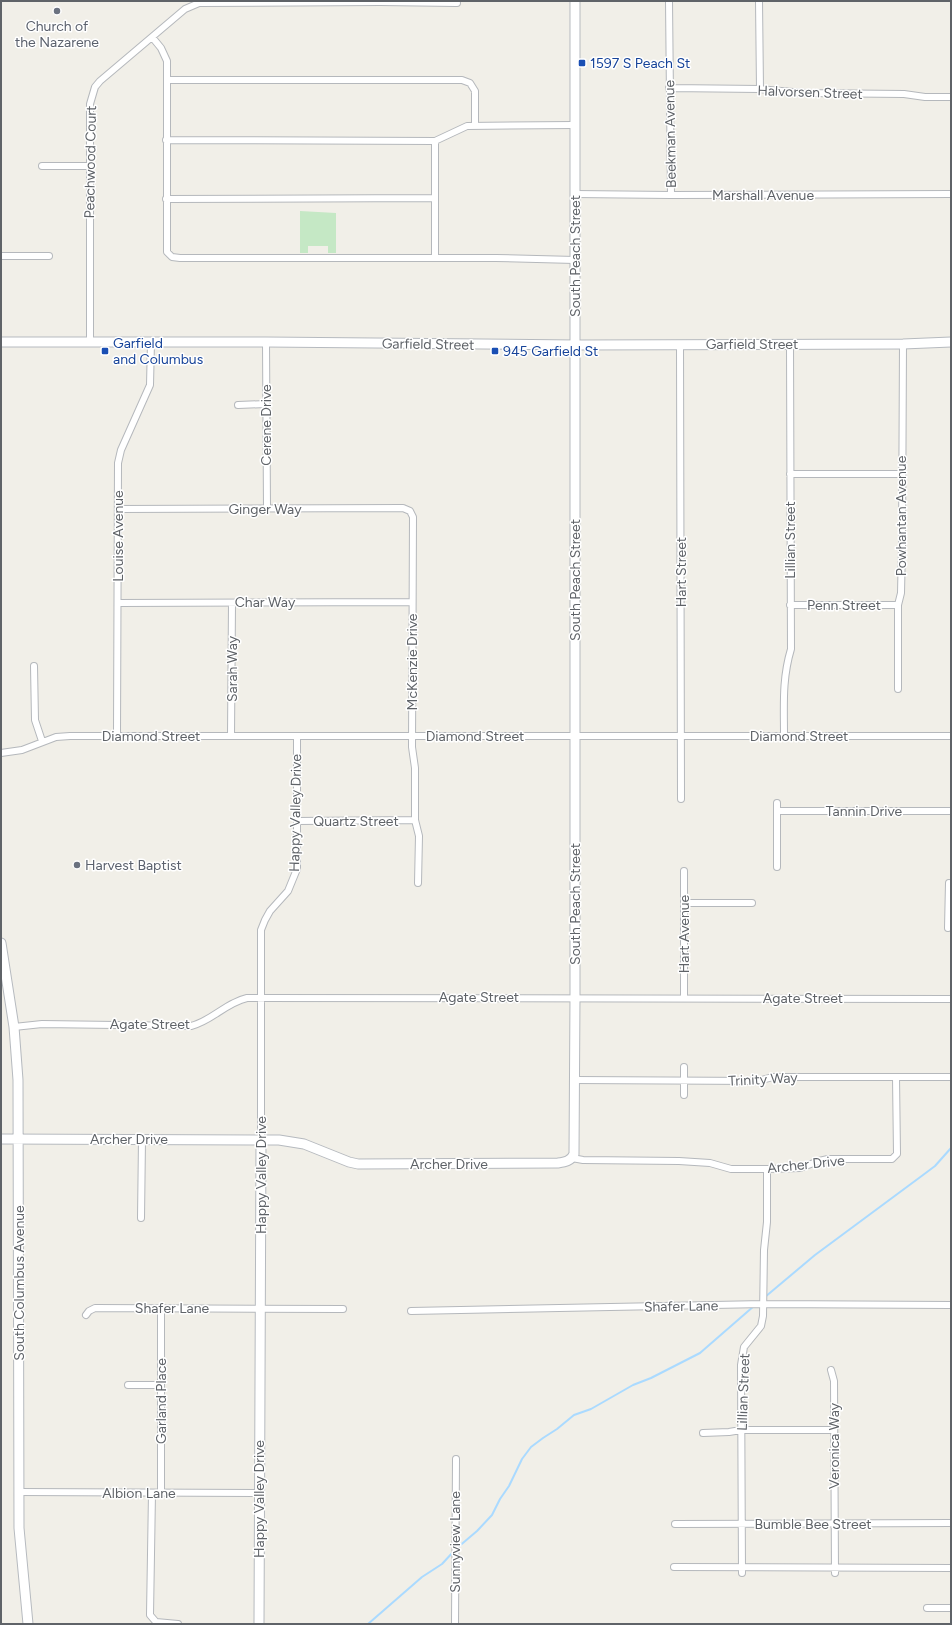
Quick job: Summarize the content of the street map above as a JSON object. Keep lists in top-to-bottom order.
{
  "streets": {
    "street": [
      "Halvorsen Street",
      "Beekman Avenue",
      "Peachwood Court",
      "Marshall Avenue",
      "South Peach Street",
      "Garfield Street",
      "Cerene Drive",
      "Ginger Way",
      "Powhantan Avenue",
      "Louise Avenue",
      "Lillian Street",
      "Hart Street",
      "Char Way",
      "Penn Street",
      "McKenzie Drive",
      "Sarah Way",
      "Diamond Street",
      "Tannin Drive",
      "Happy Valley Drive",
      "Quartz Street",
      "Hart Avenue",
      "Agate Street",
      "Trinity Way",
      "Archer Drive",
      "South Columbus Avenue",
      "Shafer Lane",
      "Garland Place",
      "Veronica Way",
      "Albion Lane",
      "Bumble Bee Street",
      "Sunnyview Lane"
    ]
  },
  "crossings": [
    ["Halvorsen Street", "Beekman Avenue"],
    ["Beekman Avenue", "Marshall Avenue"],
    ["Peachwood Court", "Garfield Street"],
    ["Marshall Avenue", "South Peach Street"],
    ["South Peach Street", "Garfield Street"],
    ["South Peach Street", "Diamond Street"],
    ["South Peach Street", "Agate Street"],
    ["South Peach Street", "Trinity Way"],
    ["South Peach Street", "Archer Drive"],
    ["Garfield Street", "Cerene Drive"],
    ["Garfield Street", "Powhantan Avenue"],
    ["Garfield Street", "Louise Avenue"],
    ["Garfield Street", "Lillian Street"],
    ["Garfield Street", "Hart Street"],
    ["Cerene Drive", "Ginger Way"],
    ["Ginger Way", "Louise Avenue"],
    ["Ginger Way", "McKenzie Drive"],
    ["Powhantan Avenue", "Penn Street"],
    ["Louise Avenue", "Char Way"],
    ["Louise Avenue", "Diamond Street"],
    ["Lillian Street", "Penn Street"],
    ["Lillian Street", "Diamond Street"],
    ["Lillian Street", "Archer Drive"],
    ["Lillian Street", "Shafer Lane"],
    ["Lillian Street", "Bumble Bee Street"],
    ["Hart Street", "Diamond Street"],
    ["Char Way", "McKenzie Drive"],
    ["Char Way", "Sarah Way"],
    ["McKenzie Drive", "Diamond Street"],
    ["McKenzie Drive", "Quartz Street"],
    ["Sarah Way", "Diamond Street"],
    ["Diamond Street", "Happy Valley Drive"],
    ["Happy Valley Drive", "Quartz Street"],
    ["Happy Valley Drive", "Agate Street"],
    ["Happy Valley Drive", "Archer Drive"],
    ["Happy Valley Drive", "Shafer Lane"],
    ["Happy Valley Drive", "Albion Lane"],
    ["Hart Avenue", "Agate Street"],
    ["Agate Street", "South Columbus Avenue"],
    ["Trinity Way", "Archer Drive"],
    ["Archer Drive", "South Columbus Avenue"],
    ["South Columbus Avenue", "Albion Lane"],
    ["Shafer Lane", "Garland Place"],
    ["Garland Place", "Albion Lane"],
    ["Veronica Way", "Bumble Bee Street"]
  ],
  "places": {
    "other": ["Church of the Nazarene", "Harvest Baptist"],
    "transit": ["1597 S Peach St", "Garfield and Columbus", "945 Garfield St"]
  }
}
